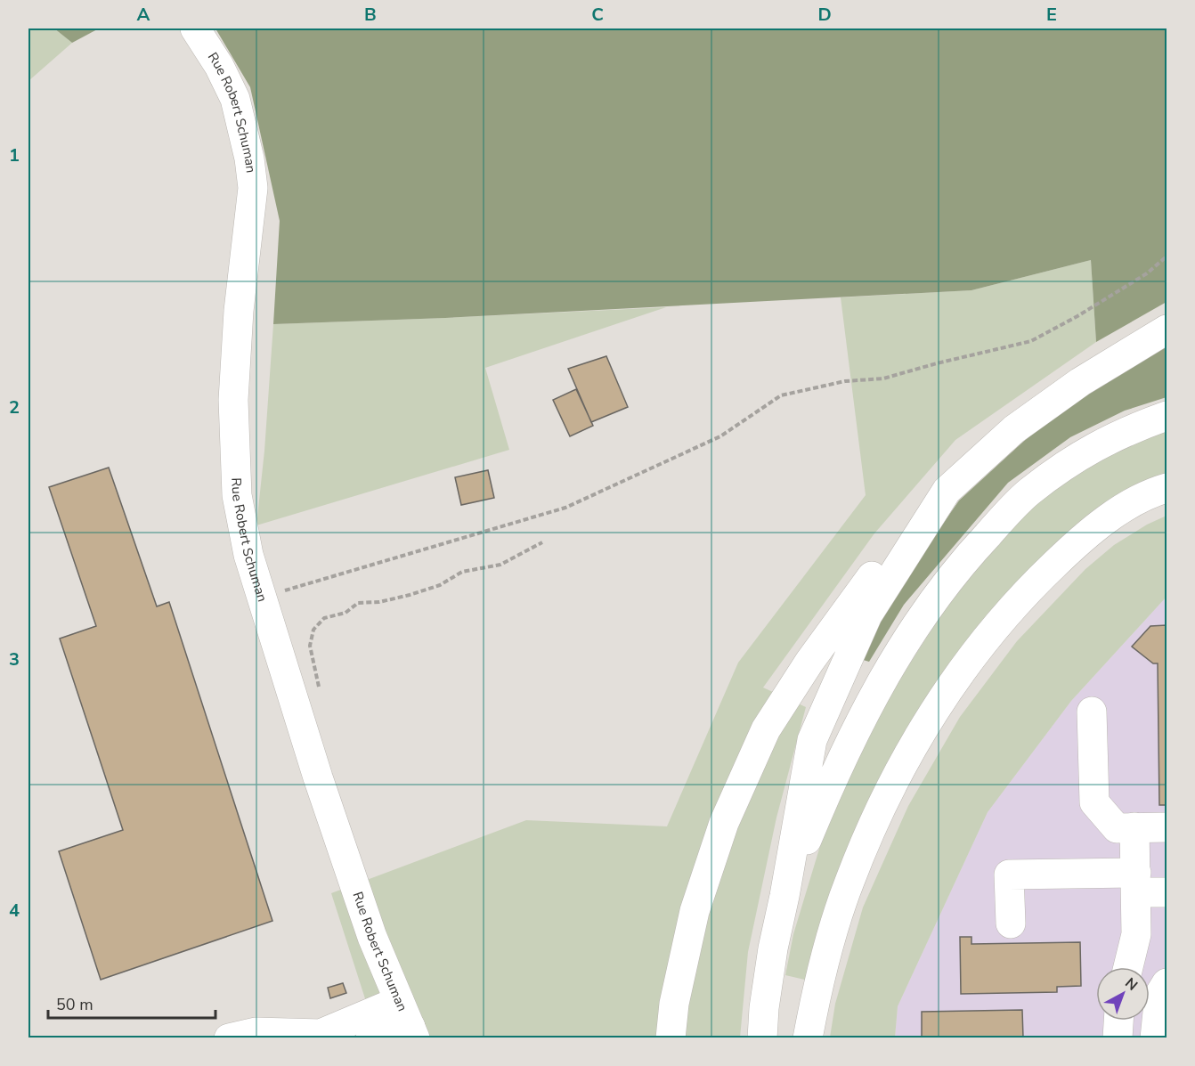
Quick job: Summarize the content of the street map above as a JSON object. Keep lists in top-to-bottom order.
{
  "streets": {
    "main road": ["Rue Robert Schuman"]
  },
  "scale_bar": "50 m",
  "north": "top right",
  "grid": {
    "columns": [
      "A",
      "B",
      "C",
      "D",
      "E"
    ],
    "rows": [
      "1",
      "2",
      "3",
      "4"
    ]
  }
}
